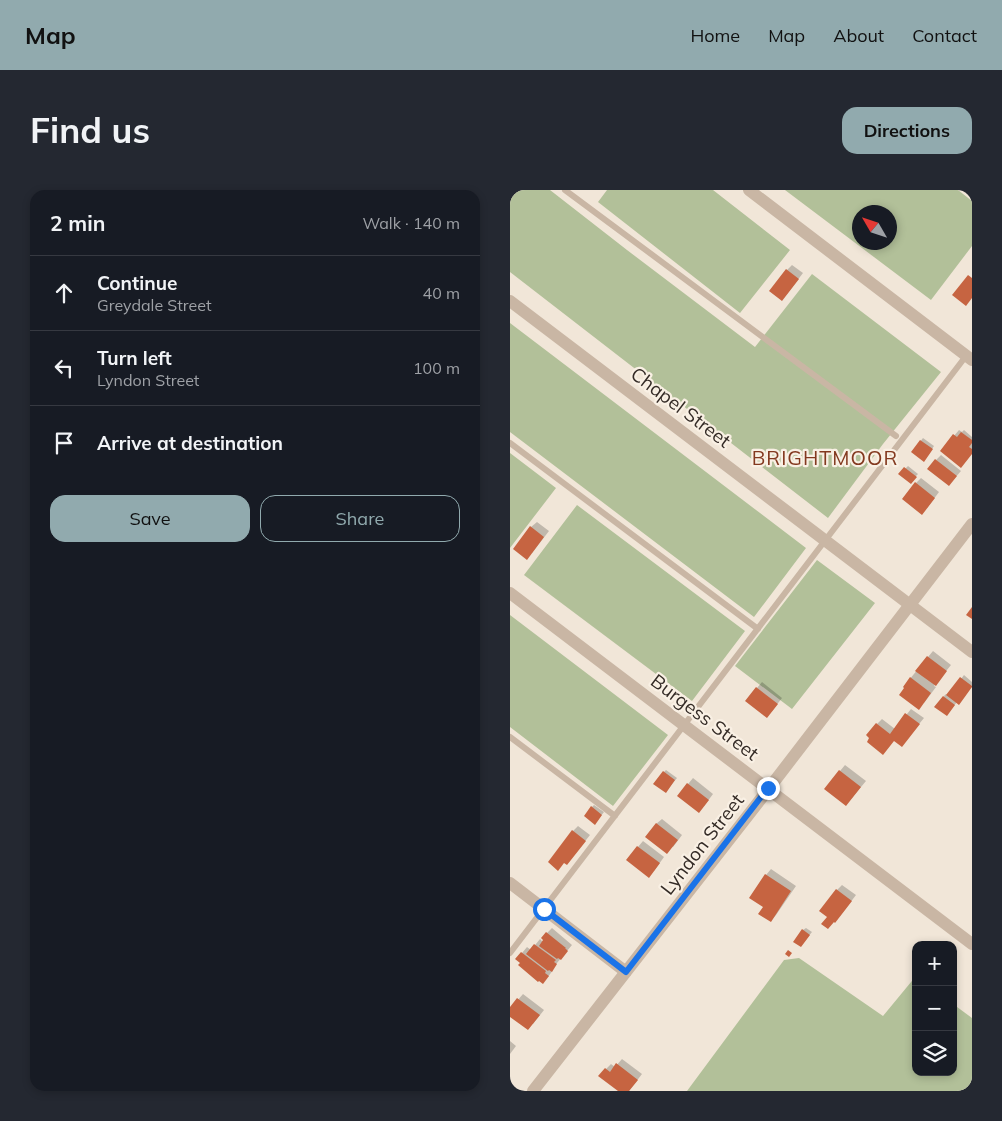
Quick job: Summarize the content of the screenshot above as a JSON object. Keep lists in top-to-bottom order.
{
  "streets": {
    "street": ["Chapel Street", "Burgess Street", "Lyndon Street"]
  },
  "crossings": [
    ["Chapel Street", "Lyndon Street"],
    ["Burgess Street", "Lyndon Street"]
  ],
  "districts": ["BRIGHTMOOR"],
  "north": "top left",
  "page": {
    "header": "Map",
    "nav": [
      "Home",
      "Map",
      "About",
      "Contact"
    ],
    "buttons": [
      "Directions",
      ["Save", "Share"]
    ],
    "title": "Find us",
    "heading": ["2 min", "Walk · 140 m"],
    "list": [
      ["Continue", "Greydale Street", "40 m"],
      ["Turn left", "Lyndon Street", "100 m"],
      "Arrive at destination"
    ],
    "map_buttons": ["+", "−"]
  }
}
